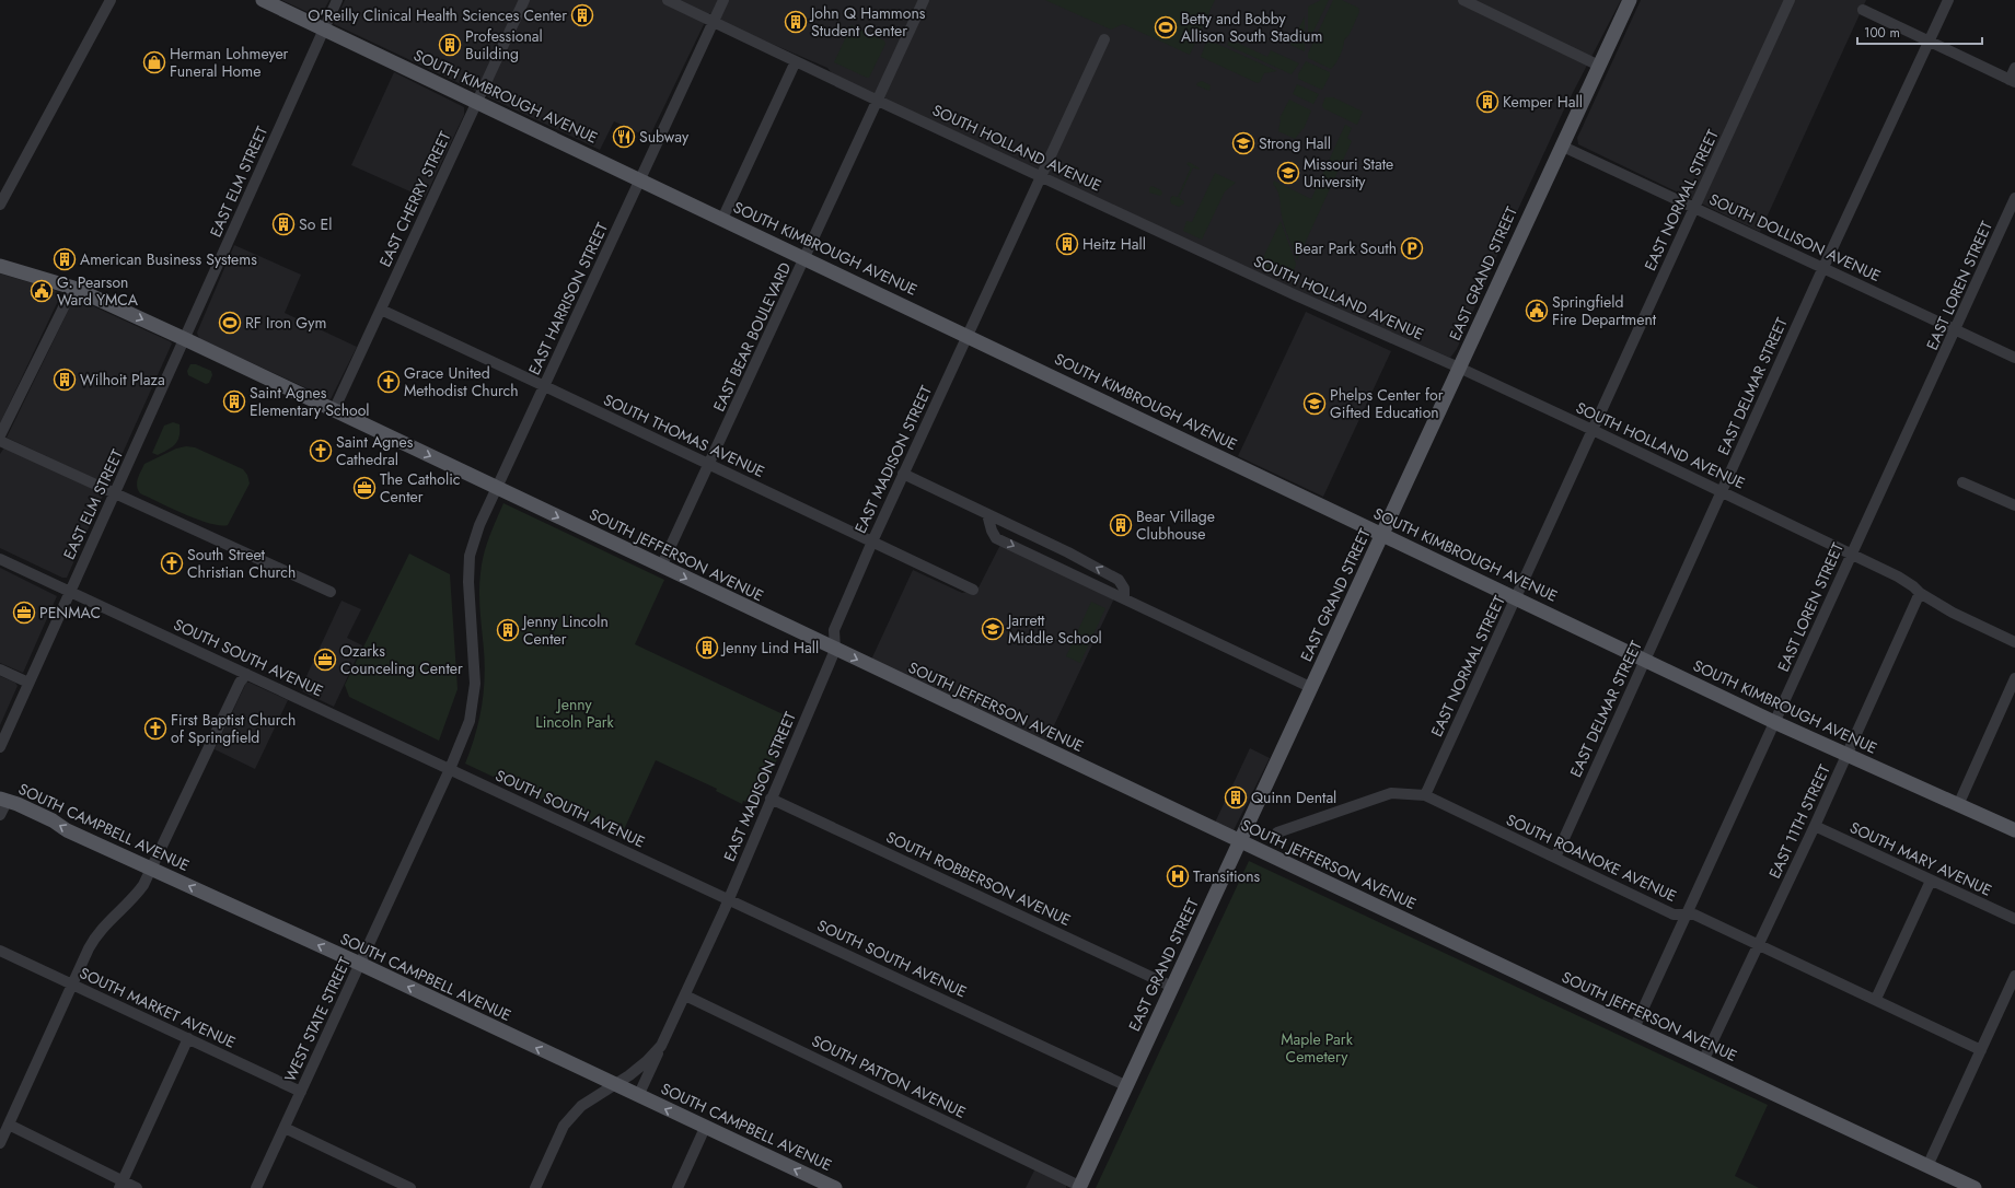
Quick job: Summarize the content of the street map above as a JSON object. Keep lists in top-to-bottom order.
{
  "streets": {
    "main road": [
      "SOUTH KIMBROUGH AVENUE",
      "EAST GRAND STREET",
      "SOUTH JEFFERSON AVENUE",
      "SOUTH CAMPBELL AVENUE"
    ],
    "street": [
      "SOUTH HOLLAND AVENUE",
      "EAST ELM STREET",
      "EAST CHERRY STREET",
      "EAST NORMAL STREET",
      "SOUTH DOLLISON AVENUE",
      "EAST LOREN STREET",
      "EAST HARRISON STREET",
      "EAST BEAR BOULEVARD",
      "EAST DELMAR STREET",
      "SOUTH THOMAS AVENUE",
      "EAST MADISON STREET",
      "SOUTH SOUTH AVENUE",
      "EAST 11TH STREET",
      "SOUTH ROANOKE AVENUE",
      "SOUTH MARY AVENUE",
      "SOUTH ROBBERSON AVENUE",
      "SOUTH MARKET AVENUE",
      "WEST STATE STREET",
      "SOUTH PATTON AVENUE"
    ]
  },
  "crossings": [
    ["SOUTH KIMBROUGH AVENUE", "EAST ELM STREET"],
    ["SOUTH KIMBROUGH AVENUE", "EAST CHERRY STREET"],
    ["SOUTH KIMBROUGH AVENUE", "EAST NORMAL STREET"],
    ["SOUTH KIMBROUGH AVENUE", "EAST GRAND STREET"],
    ["SOUTH KIMBROUGH AVENUE", "EAST LOREN STREET"],
    ["SOUTH KIMBROUGH AVENUE", "EAST HARRISON STREET"],
    ["SOUTH KIMBROUGH AVENUE", "EAST BEAR BOULEVARD"],
    ["SOUTH KIMBROUGH AVENUE", "EAST DELMAR STREET"],
    ["SOUTH KIMBROUGH AVENUE", "EAST MADISON STREET"],
    ["SOUTH KIMBROUGH AVENUE", "EAST 11TH STREET"],
    ["SOUTH HOLLAND AVENUE", "EAST NORMAL STREET"],
    ["SOUTH HOLLAND AVENUE", "EAST GRAND STREET"],
    ["SOUTH HOLLAND AVENUE", "EAST LOREN STREET"],
    ["SOUTH HOLLAND AVENUE", "EAST HARRISON STREET"],
    ["SOUTH HOLLAND AVENUE", "EAST BEAR BOULEVARD"],
    ["SOUTH HOLLAND AVENUE", "EAST DELMAR STREET"],
    ["SOUTH HOLLAND AVENUE", "EAST MADISON STREET"],
    ["SOUTH HOLLAND AVENUE", "EAST 11TH STREET"],
    ["EAST ELM STREET", "SOUTH JEFFERSON AVENUE"],
    ["EAST ELM STREET", "SOUTH SOUTH AVENUE"],
    ["EAST CHERRY STREET", "SOUTH THOMAS AVENUE"],
    ["EAST CHERRY STREET", "SOUTH JEFFERSON AVENUE"],
    ["EAST NORMAL STREET", "SOUTH DOLLISON AVENUE"],
    ["EAST NORMAL STREET", "SOUTH ROANOKE AVENUE"],
    ["SOUTH DOLLISON AVENUE", "EAST GRAND STREET"],
    ["SOUTH DOLLISON AVENUE", "EAST LOREN STREET"],
    ["SOUTH DOLLISON AVENUE", "EAST DELMAR STREET"],
    ["EAST GRAND STREET", "SOUTH JEFFERSON AVENUE"],
    ["EAST GRAND STREET", "SOUTH SOUTH AVENUE"],
    ["EAST GRAND STREET", "SOUTH ROBBERSON AVENUE"],
    ["EAST GRAND STREET", "SOUTH PATTON AVENUE"],
    ["EAST LOREN STREET", "SOUTH JEFFERSON AVENUE"],
    ["EAST LOREN STREET", "SOUTH ROANOKE AVENUE"],
    ["EAST HARRISON STREET", "SOUTH THOMAS AVENUE"],
    ["EAST HARRISON STREET", "SOUTH JEFFERSON AVENUE"],
    ["EAST HARRISON STREET", "SOUTH SOUTH AVENUE"],
    ["EAST HARRISON STREET", "WEST STATE STREET"],
    ["EAST BEAR BOULEVARD", "SOUTH THOMAS AVENUE"],
    ["EAST BEAR BOULEVARD", "SOUTH JEFFERSON AVENUE"],
    ["EAST DELMAR STREET", "SOUTH ROANOKE AVENUE"],
    ["SOUTH THOMAS AVENUE", "EAST MADISON STREET"],
    ["EAST MADISON STREET", "SOUTH JEFFERSON AVENUE"],
    ["EAST MADISON STREET", "SOUTH SOUTH AVENUE"],
    ["EAST MADISON STREET", "SOUTH CAMPBELL AVENUE"],
    ["EAST MADISON STREET", "SOUTH ROBBERSON AVENUE"],
    ["EAST MADISON STREET", "SOUTH PATTON AVENUE"],
    ["SOUTH JEFFERSON AVENUE", "EAST 11TH STREET"],
    ["SOUTH SOUTH AVENUE", "WEST STATE STREET"],
    ["EAST 11TH STREET", "SOUTH ROANOKE AVENUE"],
    ["EAST 11TH STREET", "SOUTH MARY AVENUE"],
    ["SOUTH CAMPBELL AVENUE", "WEST STATE STREET"],
    ["SOUTH MARKET AVENUE", "WEST STATE STREET"]
  ],
  "one_way": ["SOUTH JEFFERSON AVENUE", "SOUTH CAMPBELL AVENUE"],
  "parks": ["Jenny Lincoln Park", "Maple Park Cemetery"],
  "places": {
    "building": [
      "O'Reilly Clinical Health Sciences Center",
      "John Q Hammons Student Center",
      "Professional Building",
      "Kemper Hall",
      "So El",
      "Heitz Hall",
      "American Business Systems",
      "Wilhoit Plaza",
      "Saint Agnes Elementary School",
      "Bear Village Clubhouse",
      "Jenny Lincoln Center",
      "Jenny Lind Hall",
      "Quinn Dental"
    ],
    "sports": ["Betty and Bobby Allison South Stadium", "RF Iron Gym"],
    "shop": ["Herman Lohmeyer Funeral Home"],
    "restaurant": ["Subway"],
    "school or university": [
      "Strong Hall",
      "Missouri State University",
      "Phelps Center for Gifted Education",
      "Jarrett Middle School"
    ],
    "parking": ["Bear Park South"],
    "public building": ["G. Pearson Ward YMCA", "Springfield Fire Department"],
    "church": [
      "Grace United Methodist Church",
      "Saint Agnes Cathedral",
      "South Street Christian Church",
      "First Baptist Church of Springfield"
    ],
    "office": ["The Catholic Center", "PENMAC", "Ozarks Counceling Center"],
    "hospital": ["Transitions"]
  },
  "scale_bar": "100 m"
}
